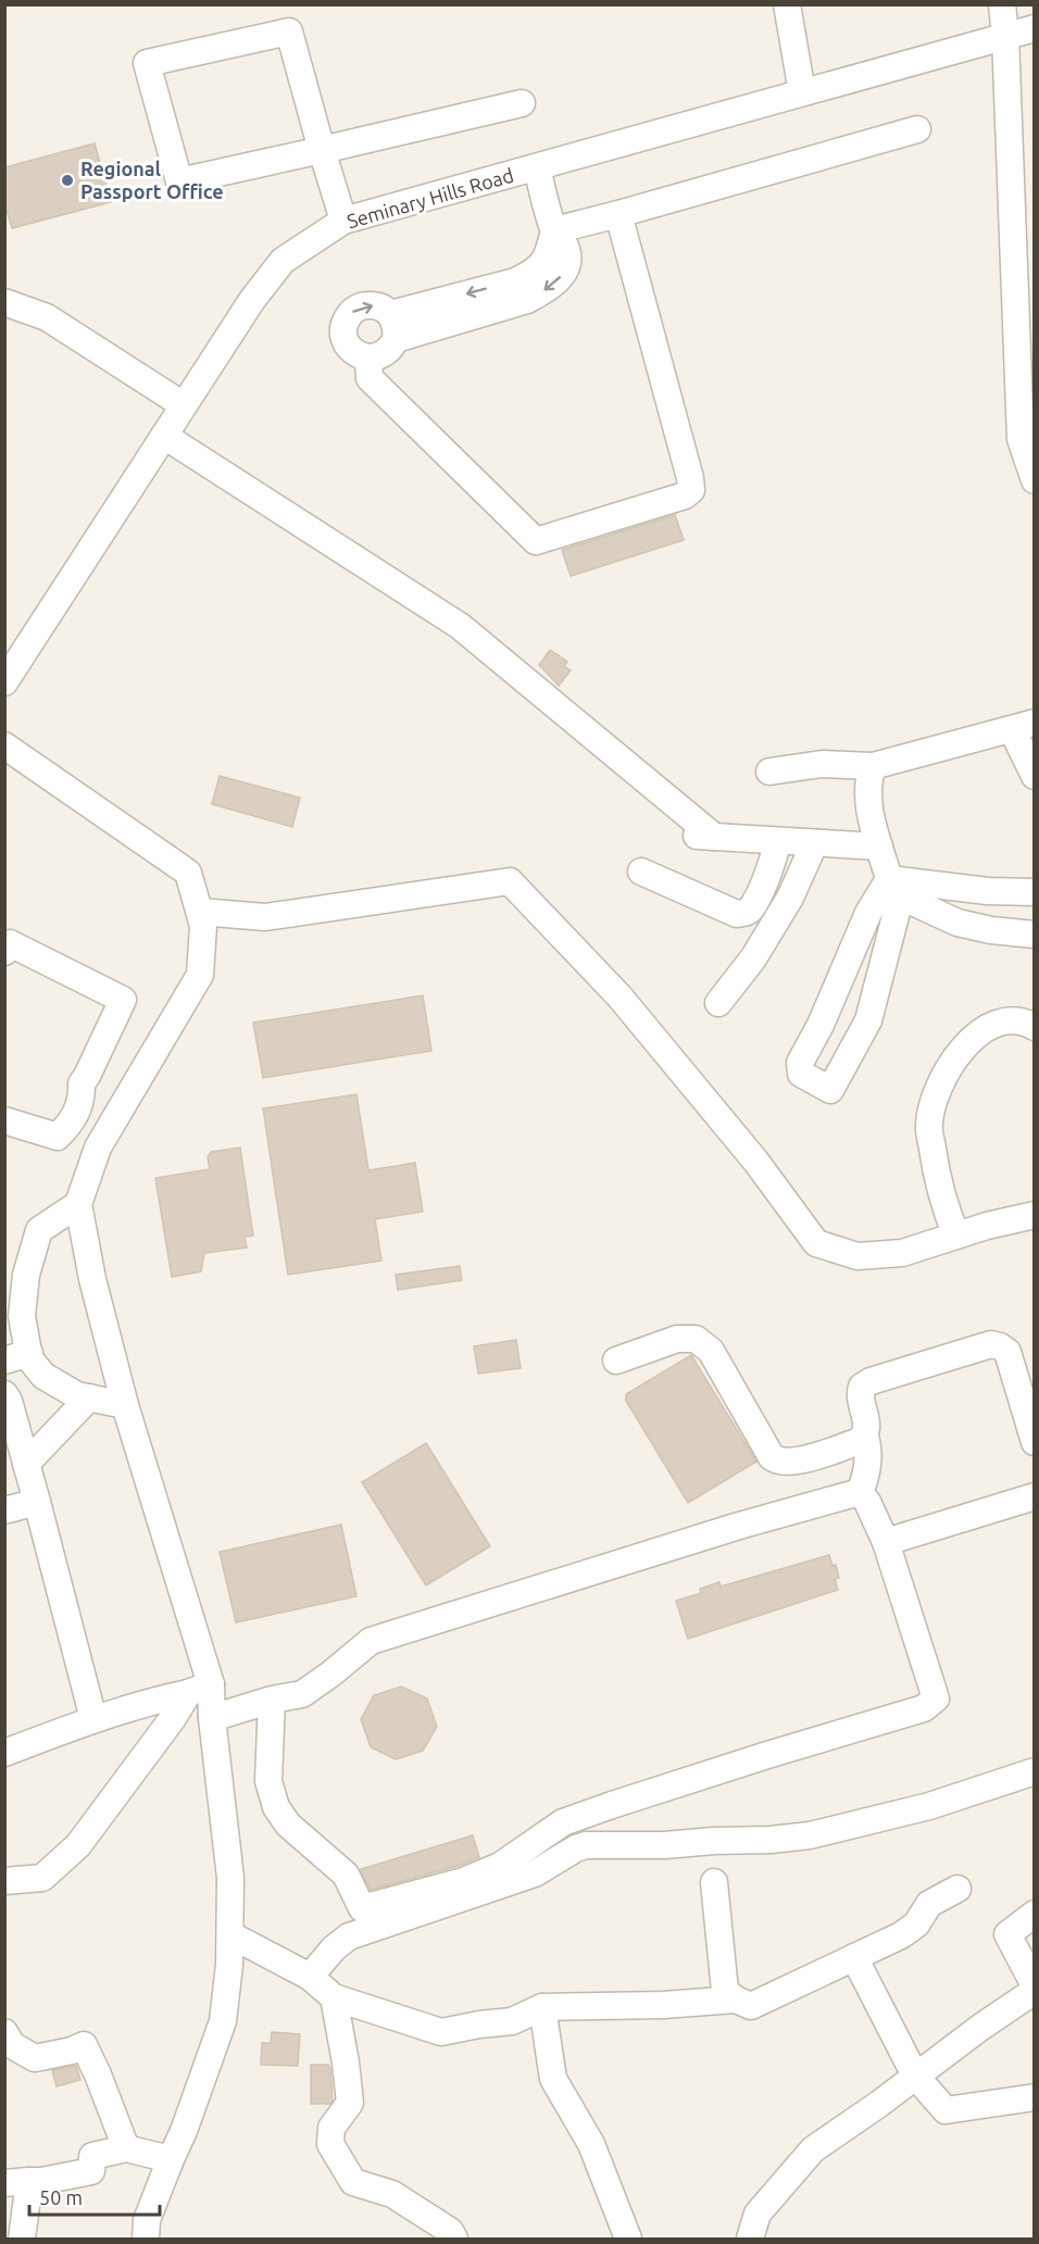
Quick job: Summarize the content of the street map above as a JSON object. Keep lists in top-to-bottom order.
{
  "streets": {
    "street": ["Seminary Hills Road"]
  },
  "places": ["Regional Passport Office"],
  "scale_bar": "50 m"
}
